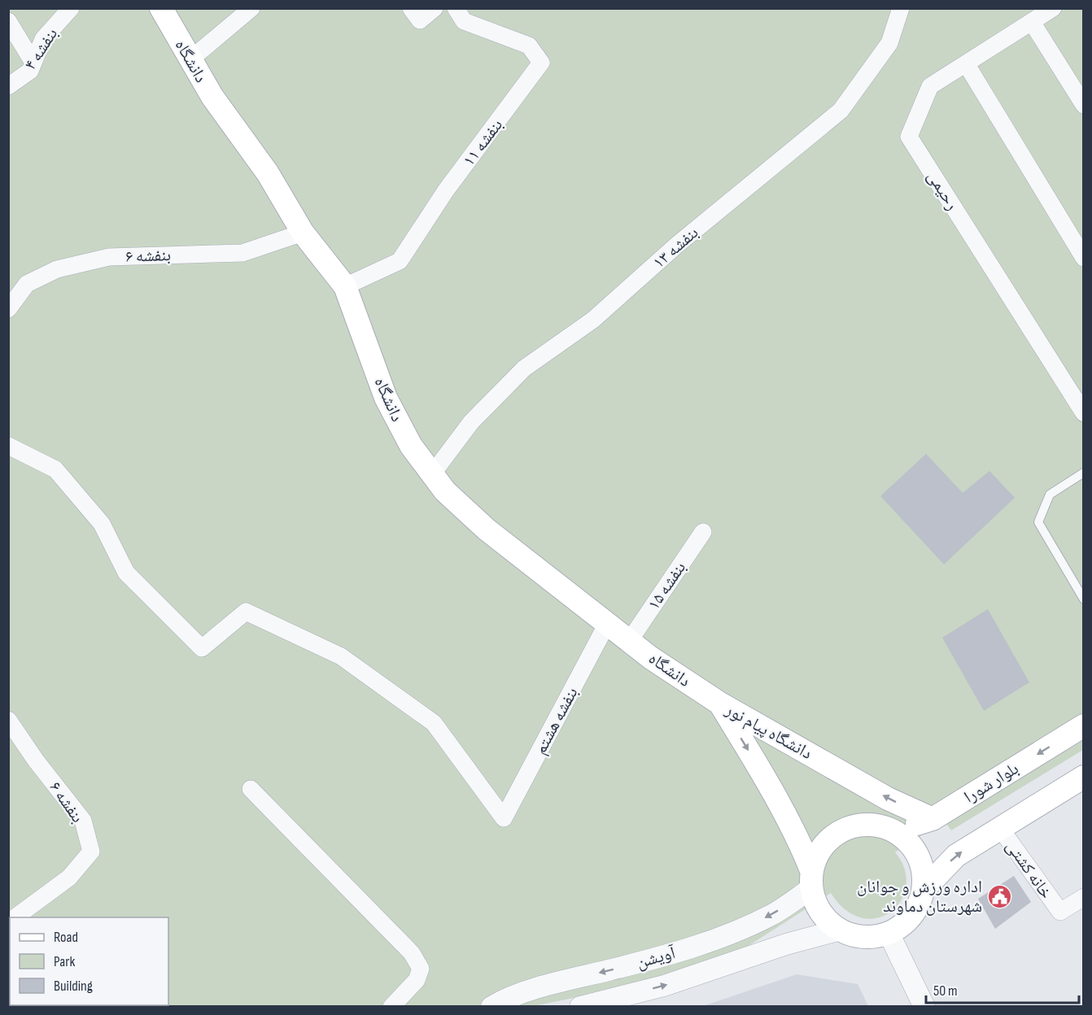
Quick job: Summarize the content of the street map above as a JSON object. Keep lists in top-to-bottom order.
{
  "streets": {
    "main road": ["دانشگاه", "دانشگاه پیام نور", "بلوار شورا"],
    "street": [
      "بنفشه ۴",
      "بنفشه ۱۱",
      "رحیمی",
      "بنفشه ۱۳",
      "بنفشه ۶",
      "بنفشه ۱۵",
      "بنفشه هشتم",
      "خانه کشتی",
      "آویشن"
    ]
  },
  "crossings": [
    ["دانشگاه", "بنفشه ۱۱"],
    ["دانشگاه", "بنفشه ۱۳"],
    ["دانشگاه", "بنفشه ۶"],
    ["دانشگاه", "بنفشه ۱۵"],
    ["دانشگاه", "بنفشه هشتم"],
    ["دانشگاه", "دانشگاه پیام نور"],
    ["دانشگاه پیام نور", "بلوار شورا"],
    ["دانشگاه پیام نور", "آویشن"],
    ["بلوار شورا", "آویشن"]
  ],
  "places": {
    "public building": ["اداره ورزش و جوانان شهرستان دماوند"]
  },
  "legend": ["Road", "Park", "Building"],
  "scale_bar": "50 m"
}
